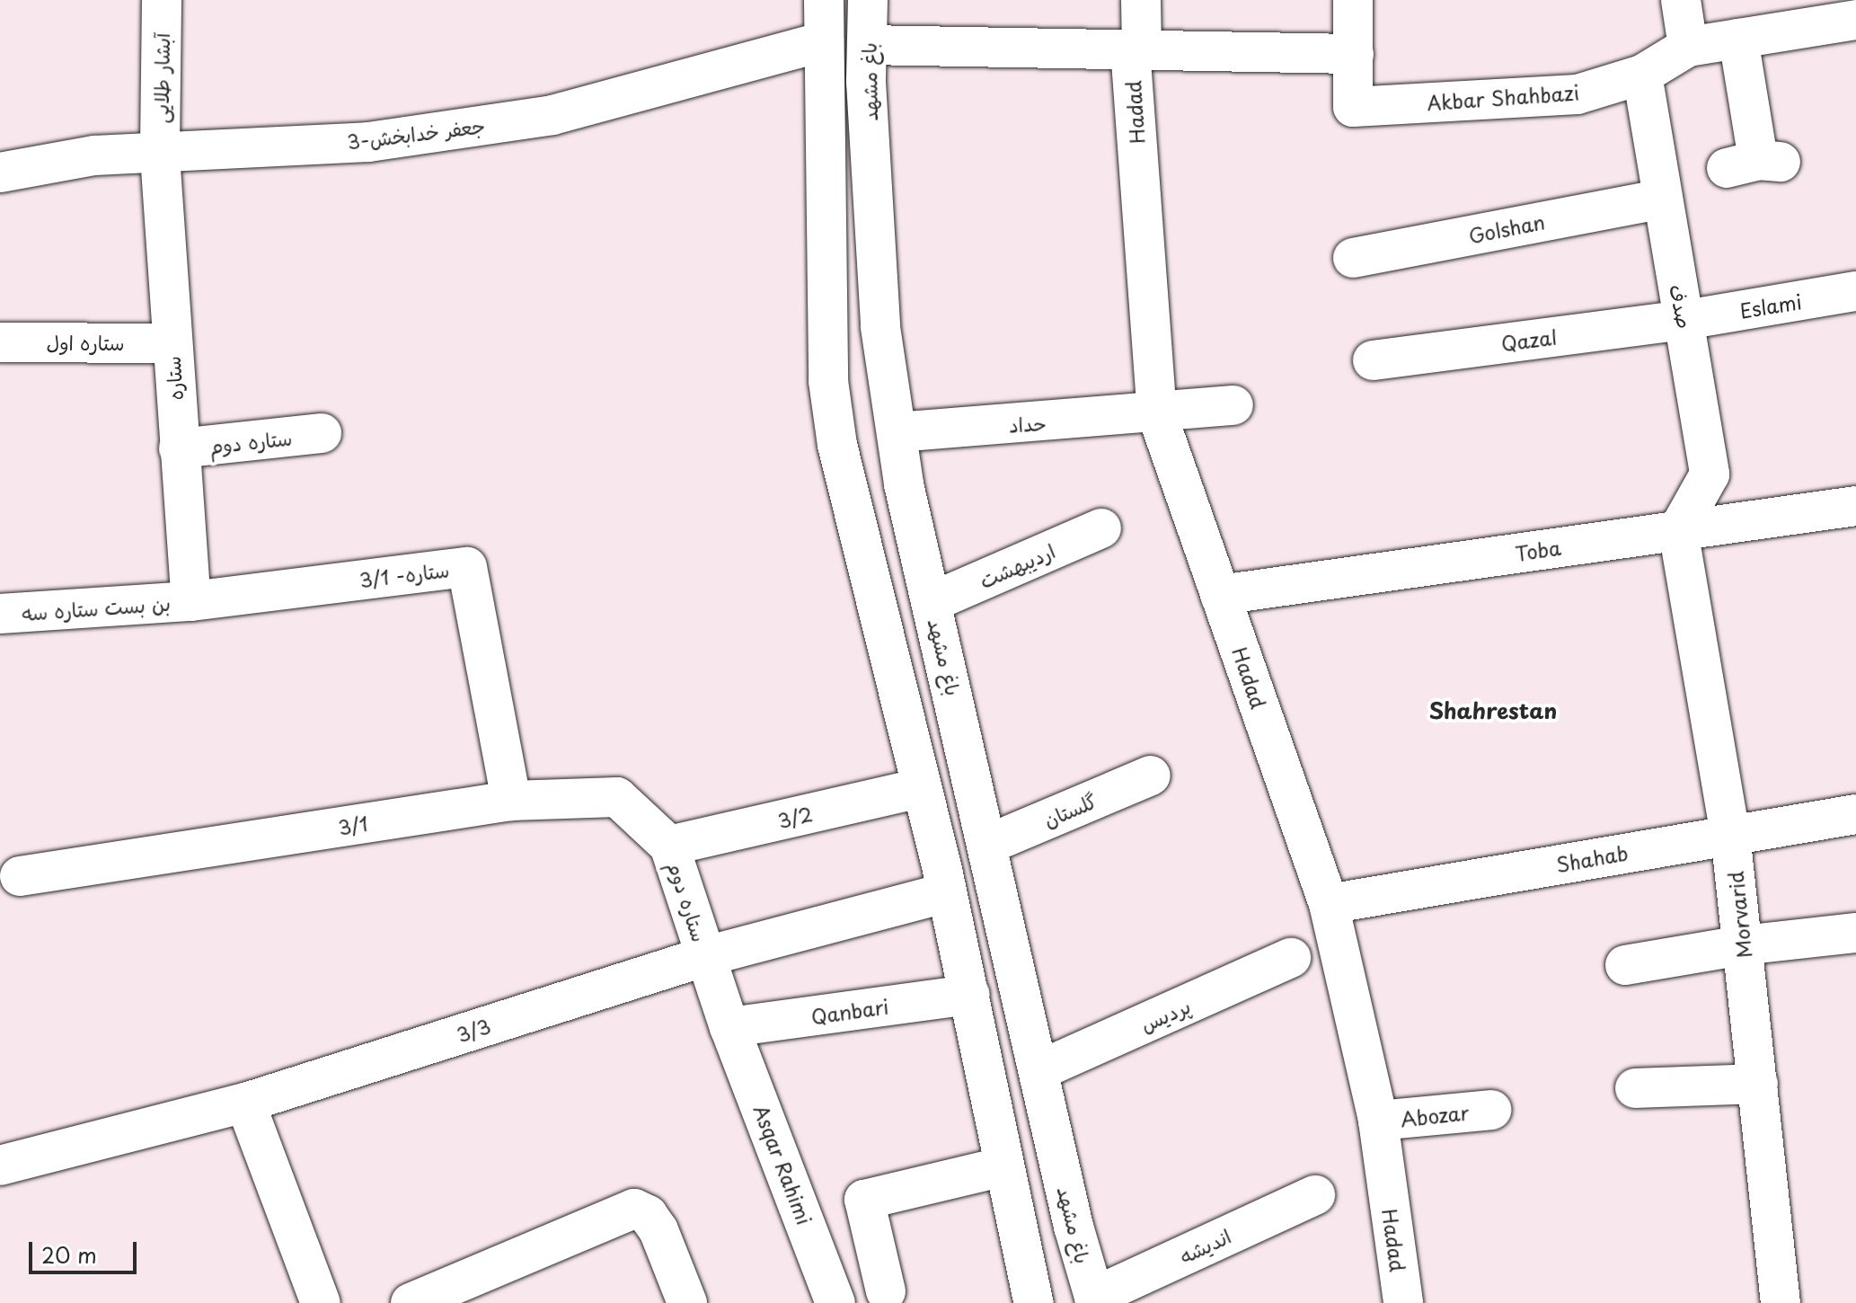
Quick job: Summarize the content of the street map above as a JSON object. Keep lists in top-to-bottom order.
{
  "streets": {
    "street": [
      "آبشار طلایی",
      "باغ مشهد",
      "Akbar Shahbazi",
      "Hadad",
      "جعفر خدابخش-3",
      "Golshan",
      "Eslami",
      "صدف",
      "Qazal",
      "ستاره اول",
      "ستاره",
      "حداد",
      "ستاره دوم",
      "Toba",
      "اردیبهشت",
      "ستاره- 3/1",
      "بن بست ستاره سه",
      "گلستان",
      "3/2",
      "3/1",
      "Shahab",
      "Morvarid",
      "Qanbari",
      "پردیس",
      "3/3",
      "Abozar",
      "Asqar Rahimi",
      "اندیشه"
    ]
  },
  "crossings": [
    ["آبشار طلایی", "جعفر خدابخش-3"],
    ["آبشار طلایی", "ستاره"],
    ["باغ مشهد", "حداد"],
    ["باغ مشهد", "اردیبهشت"],
    ["باغ مشهد", "گلستان"],
    ["باغ مشهد", "پردیس"],
    ["باغ مشهد", "اندیشه"],
    ["Akbar Shahbazi", "صدف"],
    ["Hadad", "حداد"],
    ["Hadad", "Toba"],
    ["Hadad", "Shahab"],
    ["Hadad", "Abozar"],
    ["جعفر خدابخش-3", "ستاره"],
    ["Golshan", "صدف"],
    ["Eslami", "صدف"],
    ["Eslami", "Qazal"],
    ["صدف", "Qazal"],
    ["صدف", "Toba"],
    ["صدف", "Morvarid"],
    ["ستاره اول", "ستاره"],
    ["ستاره", "ستاره دوم"],
    ["ستاره", "ستاره- 3/1"],
    ["ستاره", "بن بست ستاره سه"],
    ["ستاره دوم", "3/2"],
    ["ستاره دوم", "3/1"],
    ["ستاره دوم", "Qanbari"],
    ["ستاره دوم", "3/3"],
    ["ستاره دوم", "Asqar Rahimi"],
    ["Toba", "Morvarid"],
    ["ستاره- 3/1", "بن بست ستاره سه"],
    ["ستاره- 3/1", "3/1"],
    ["3/2", "3/1"],
    ["Shahab", "Morvarid"],
    ["Qanbari", "Asqar Rahimi"]
  ],
  "districts": ["Shahrestan"],
  "scale_bar": "20 m"
}
